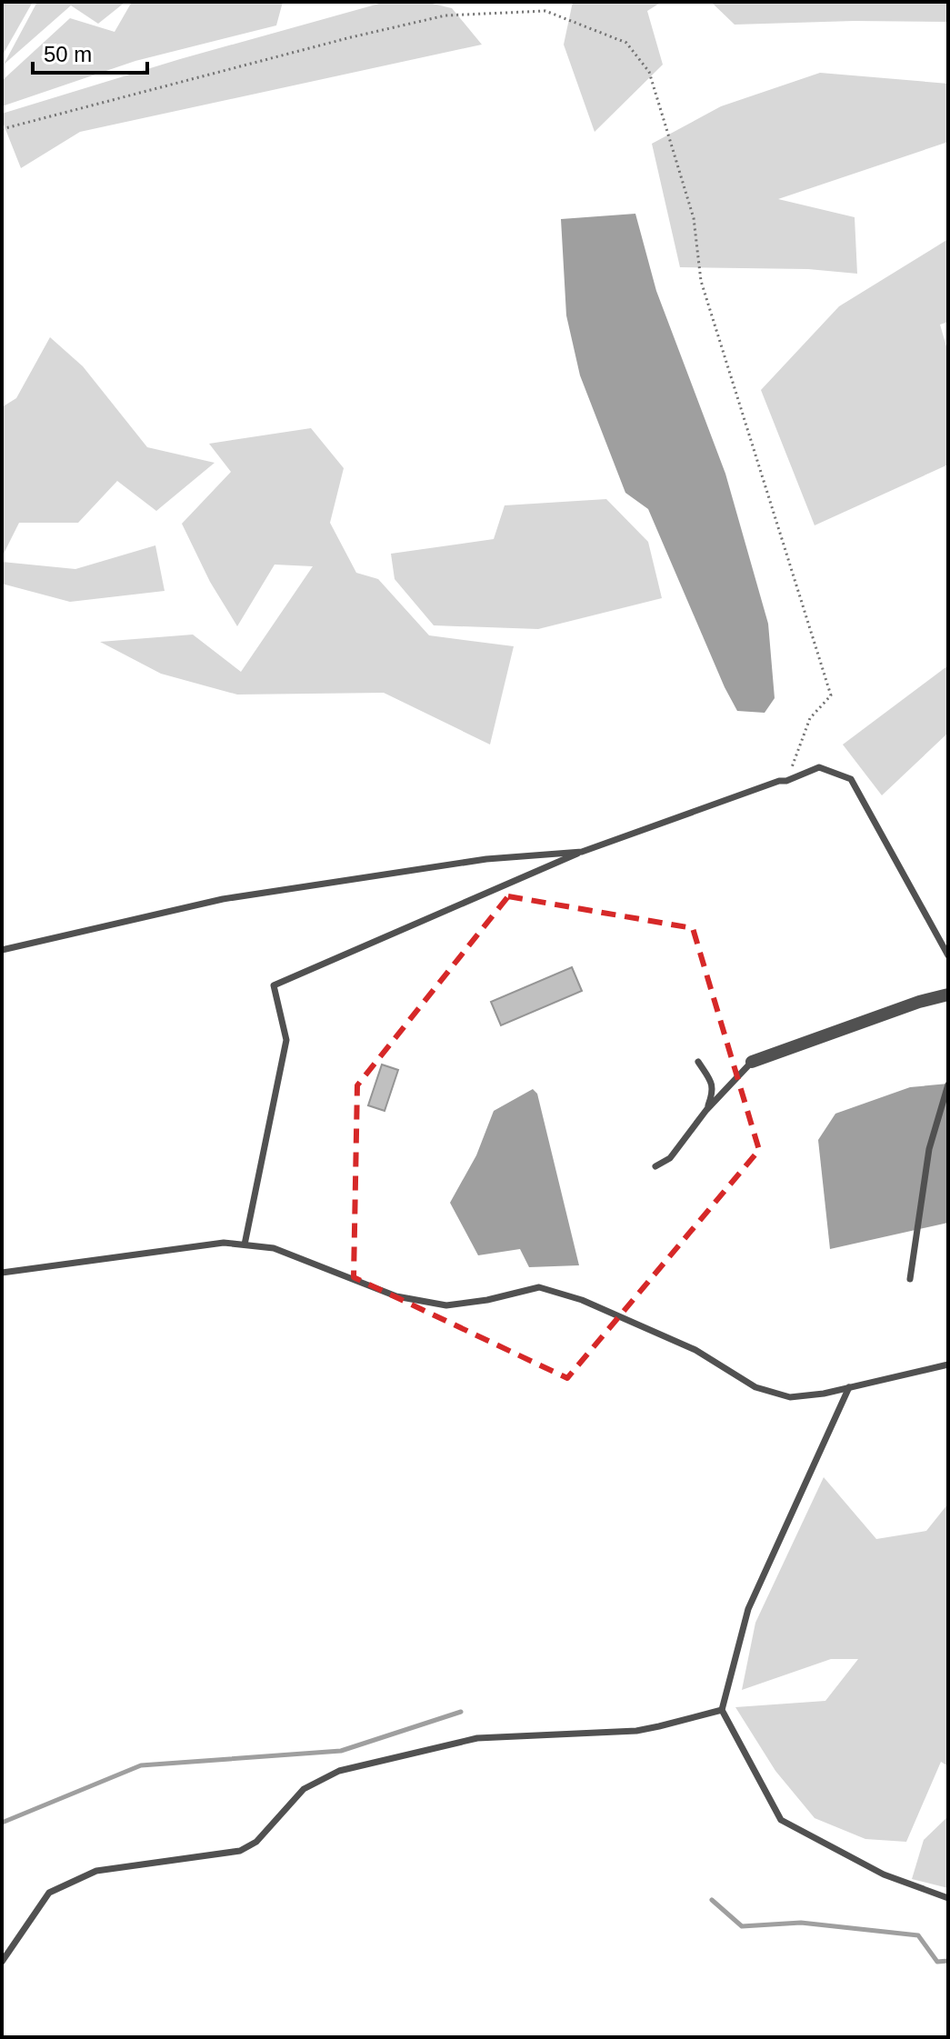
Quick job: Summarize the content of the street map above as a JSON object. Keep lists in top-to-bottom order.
{
  "scale_bar": "50 m"
}
